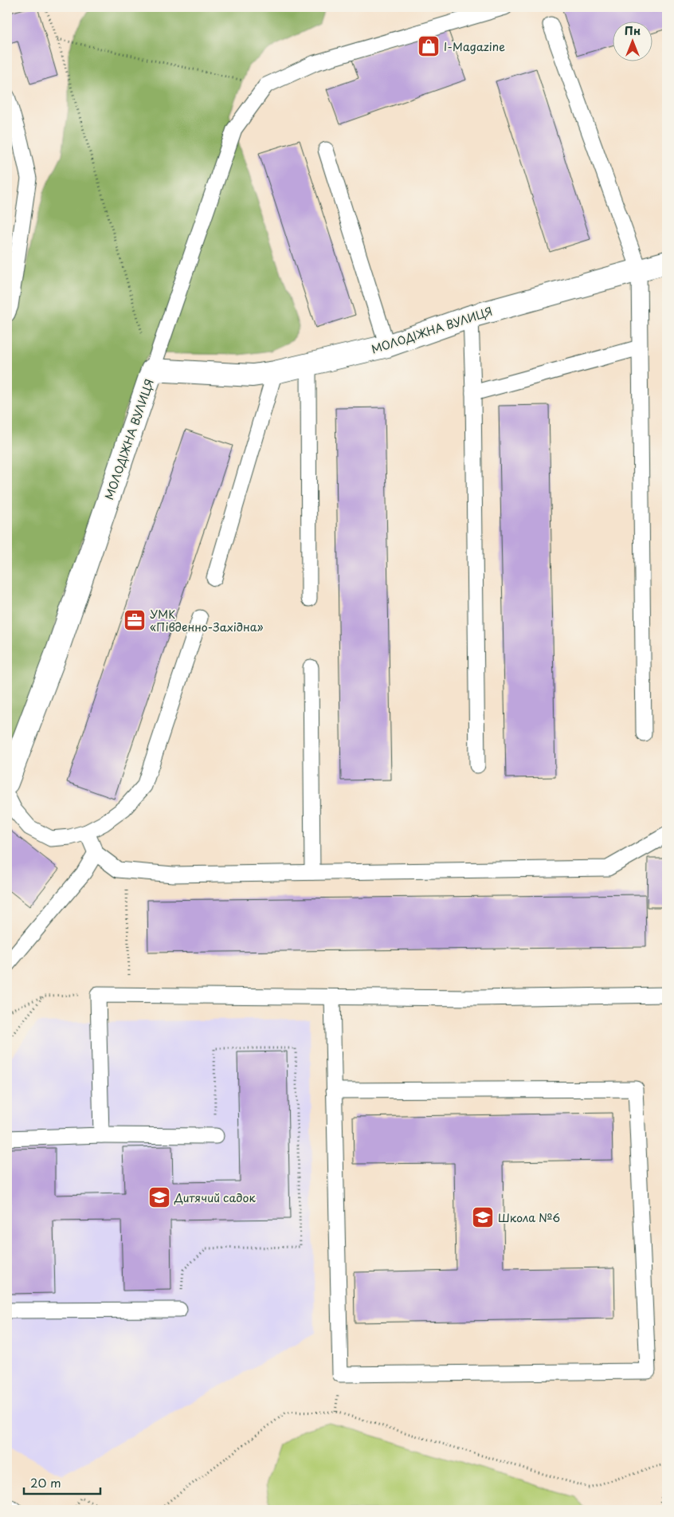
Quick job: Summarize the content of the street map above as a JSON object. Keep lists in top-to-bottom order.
{
  "streets": {
    "street": ["МОЛОДІЖНА ВУЛИЦЯ"]
  },
  "places": {
    "shop": ["I-Magazine"],
    "office": ["УМК «Південно-Західна»"],
    "school or university": ["Дитячий садок", "Школа №6"]
  },
  "scale_bar": "20 m",
  "north": "top"
}
